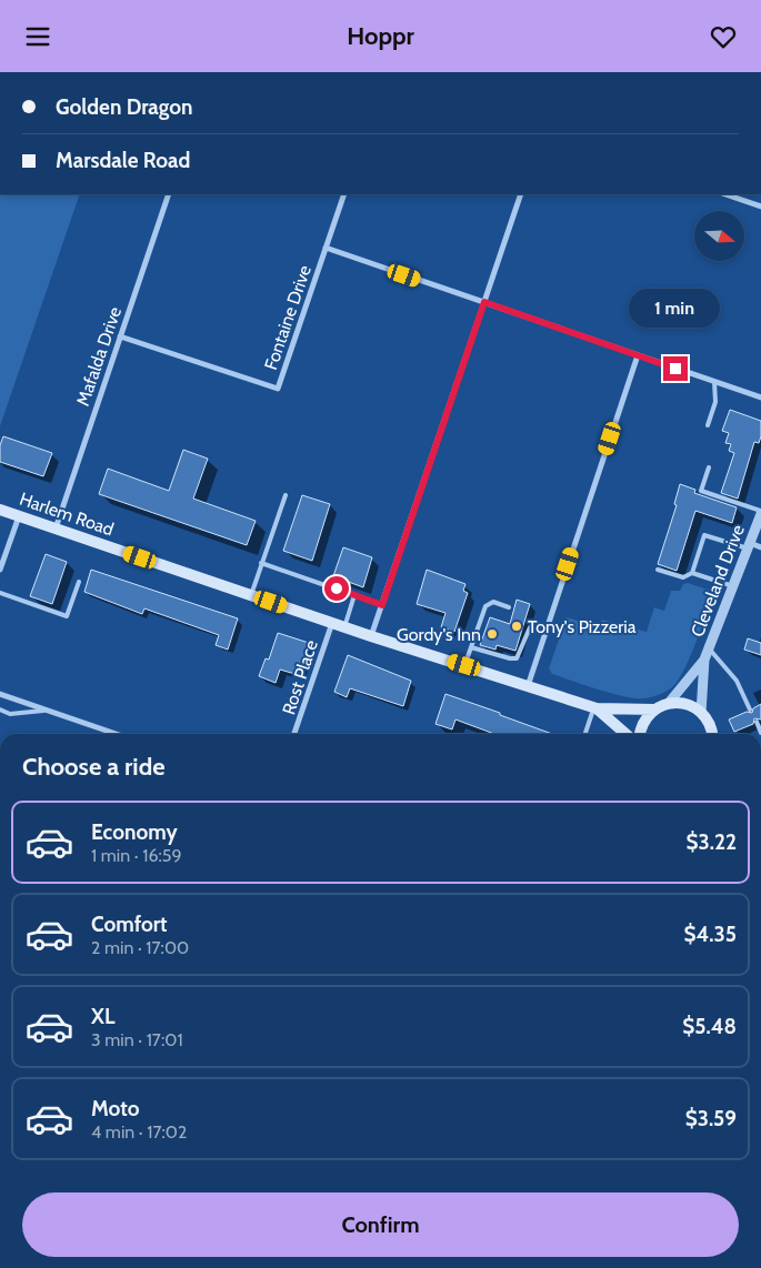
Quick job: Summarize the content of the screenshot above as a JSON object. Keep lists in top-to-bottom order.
{
  "streets": {
    "main road": ["Harlem Road"],
    "street": [
      "Fontaine Drive",
      "Mafalda Drive",
      "Cleveland Drive",
      "Rost Place"
    ]
  },
  "crossings": [
    ["Fontaine Drive", "Mafalda Drive"],
    ["Mafalda Drive", "Harlem Road"],
    ["Harlem Road", "Rost Place"]
  ],
  "places": ["Tony's Pizzeria", "Gordy's Inn"],
  "north": "right",
  "page": {
    "header": "Hoppr",
    "banner": ["Golden Dragon", "Marsdale Road"],
    "bubble": "1 min",
    "heading": "Choose a ride",
    "list": [
      {
        "name": "Economy",
        "note": "1 min · 16:59",
        "value": "$3.22"
      },
      {
        "name": "Comfort",
        "note": "2 min · 17:00",
        "value": "$4.35"
      },
      {
        "name": "XL",
        "note": "3 min · 17:01",
        "value": "$5.48"
      },
      {
        "name": "Moto",
        "note": "4 min · 17:02",
        "value": "$3.59"
      }
    ],
    "buttons": "Confirm"
  }
}
